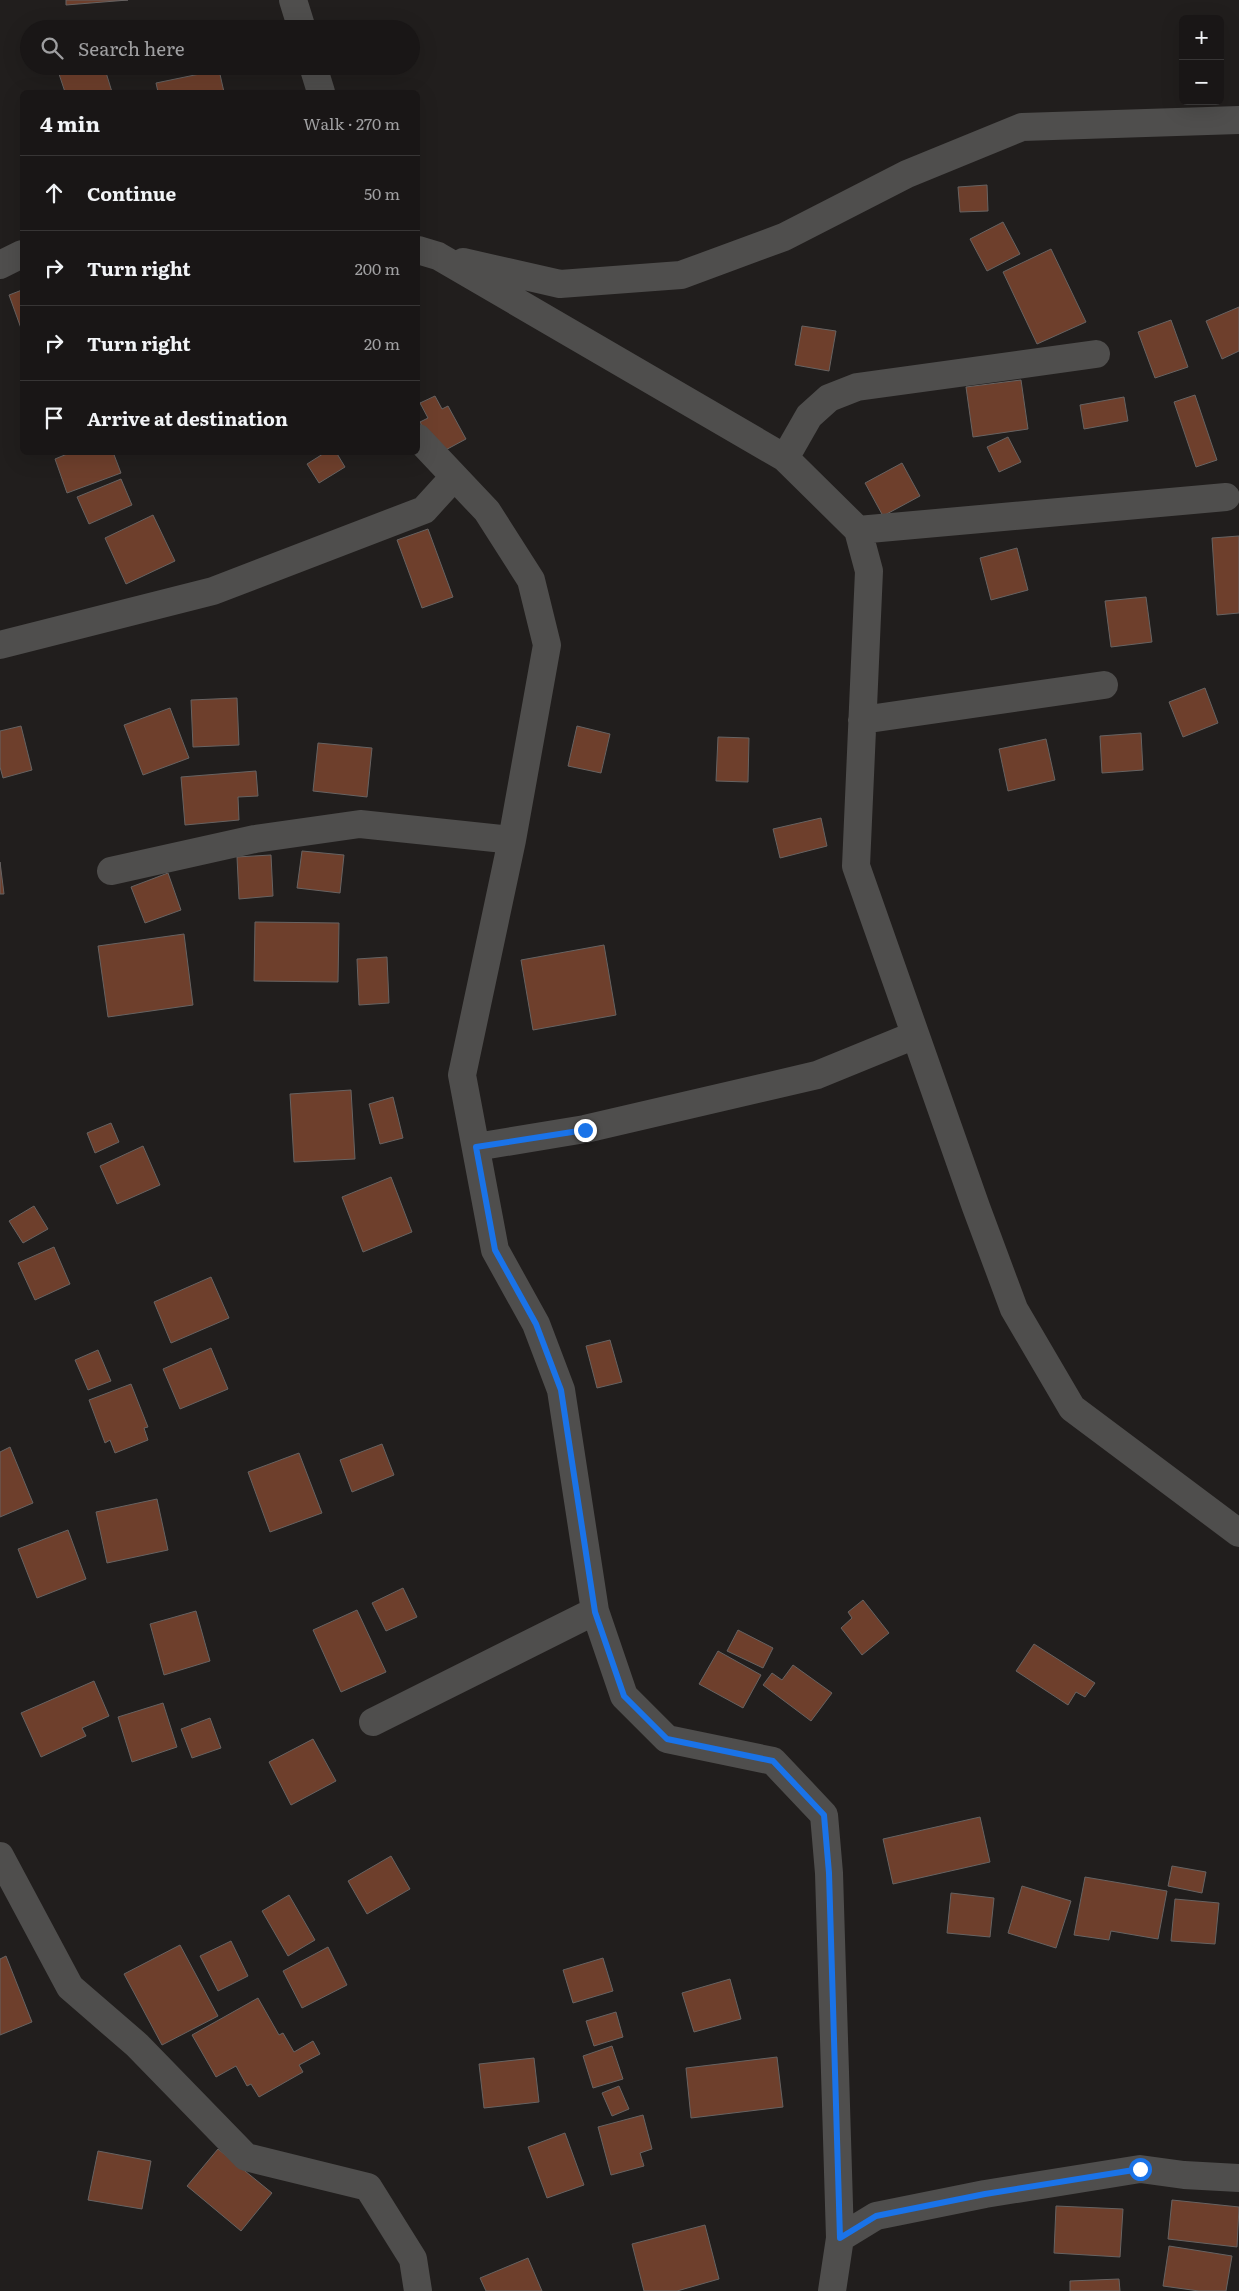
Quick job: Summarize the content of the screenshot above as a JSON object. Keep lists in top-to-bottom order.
{
  "page": {
    "map_buttons": ["+", "−"],
    "search": "Search here",
    "heading": ["4 min", "Walk · 270 m"],
    "list": [
      ["Continue", "50 m"],
      ["Turn right", "200 m"],
      ["Turn right", "20 m"],
      "Arrive at destination"
    ]
  }
}
